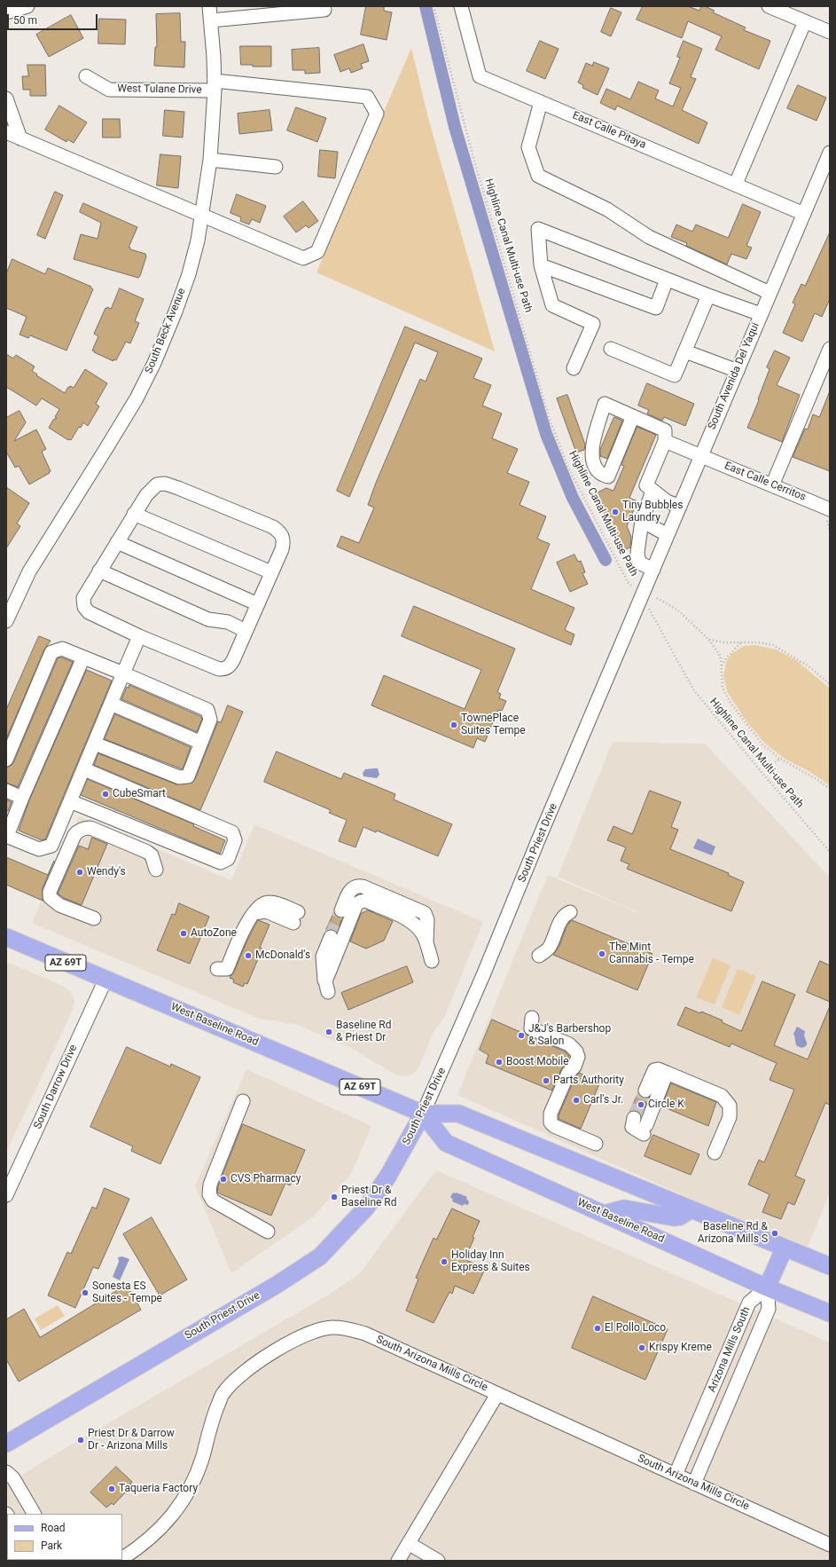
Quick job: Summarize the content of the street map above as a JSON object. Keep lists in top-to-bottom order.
{
  "streets": {
    "main road": ["South Priest Drive", "AZ 69T", "West Baseline Road"],
    "street": [
      "West Tulane Drive",
      "East Calle Pitaya",
      "South Beck Avenue",
      "South Avenida Del Yaqui",
      "East Calle Cerritos",
      "South Darrow Drive",
      "Arizona Mills South",
      "South Arizona Mills Circle"
    ],
    "path": ["Highline Canal Multi-use Path"]
  },
  "crossings": [
    ["West Tulane Drive", "South Beck Avenue"],
    ["East Calle Pitaya", "South Avenida Del Yaqui"],
    ["Highline Canal Multi-use Path", "South Avenida Del Yaqui"],
    ["Highline Canal Multi-use Path", "South Priest Drive"],
    ["South Avenida Del Yaqui", "East Calle Cerritos"],
    ["South Avenida Del Yaqui", "South Priest Drive"],
    ["South Priest Drive", "West Baseline Road"],
    ["West Baseline Road", "South Darrow Drive"],
    ["West Baseline Road", "Arizona Mills South"],
    ["Arizona Mills South", "South Arizona Mills Circle"]
  ],
  "places": [
    "Tiny Bubbles Laundry",
    "TownePlace Suites Tempe",
    "CubeSmart",
    "Wendy's",
    "AutoZone",
    "The Mint Cannabis - Tempe",
    "McDonald's",
    "Baseline Rd & Priest Dr",
    "J&J's Barbershop & Salon",
    "Boost Mobile",
    "Parts Authority",
    "Carl's Jr.",
    "Circle K",
    "CVS Pharmacy",
    "Priest Dr & Baseline Rd",
    "Baseline Rd & Arizona Mills S",
    "Holiday Inn Express & Suites",
    "Sonesta ES Suites - Tempe",
    "El Pollo Loco",
    "Krispy Kreme",
    "Priest Dr & Darrow Dr - Arizona Mills",
    "Taqueria Factory"
  ],
  "legend": ["Road", "Park"],
  "scale_bar": "50 m"
}
